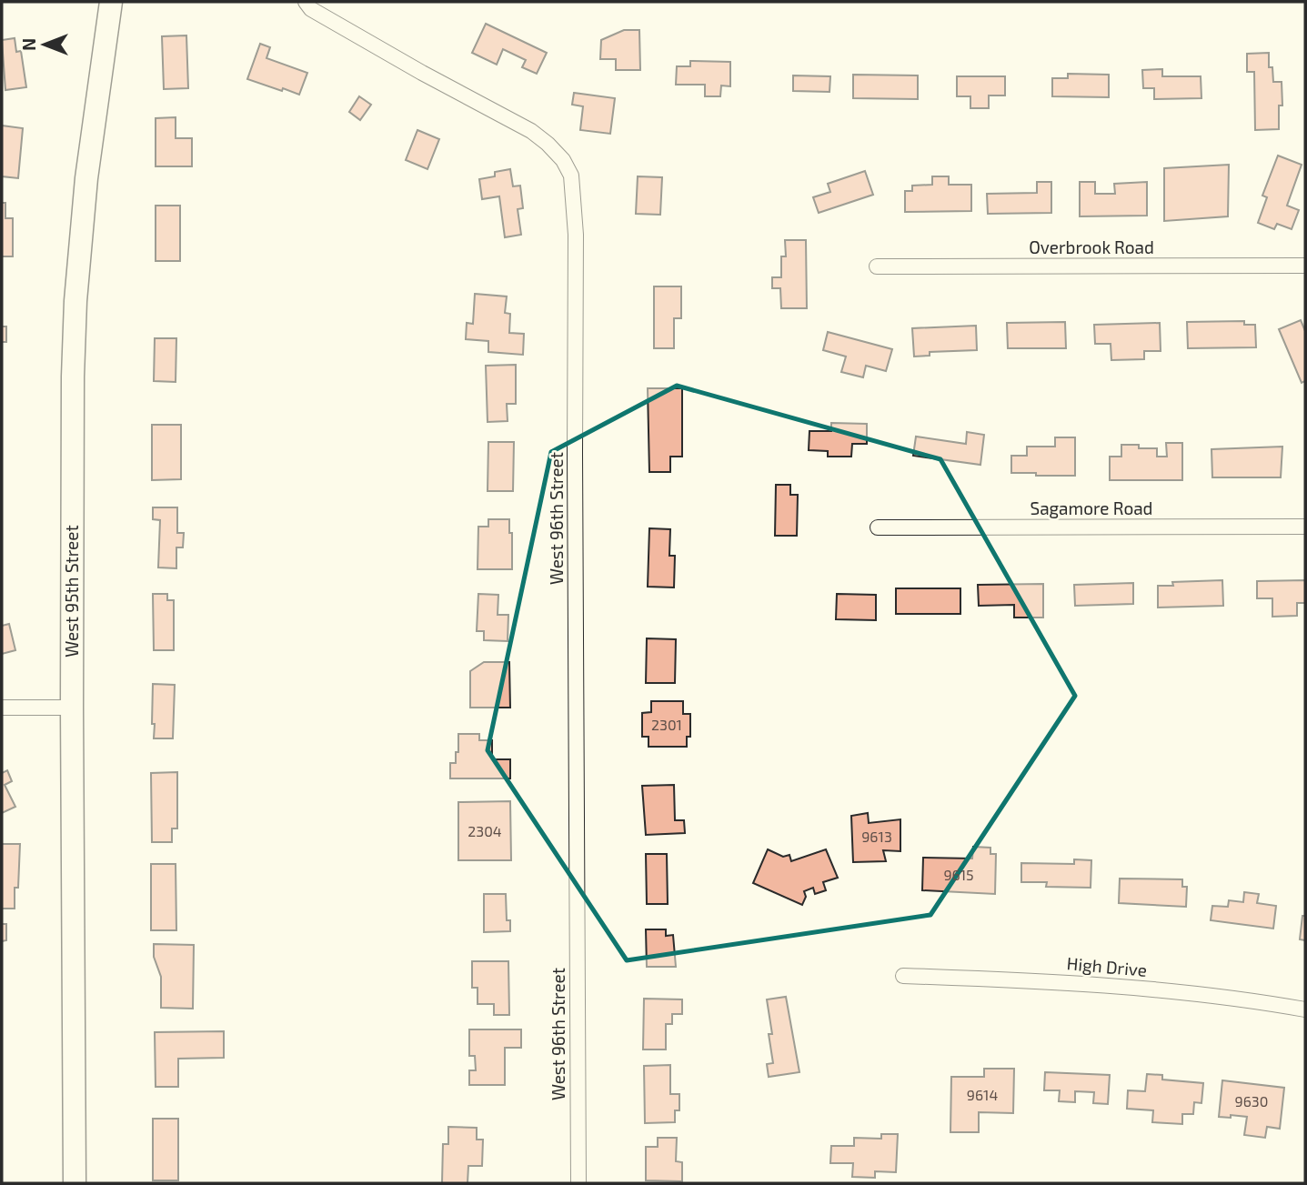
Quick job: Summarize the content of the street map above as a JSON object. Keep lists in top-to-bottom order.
{
  "streets": {
    "main road": ["West 95th Street"],
    "street": [
      "Overbrook Road",
      "Sagamore Road",
      "West 96th Street",
      "High Drive"
    ]
  },
  "house_numbers": [
    "2301",
    "2304",
    "9613",
    "9615",
    "9614",
    "9630"
  ],
  "north": "left"
}
